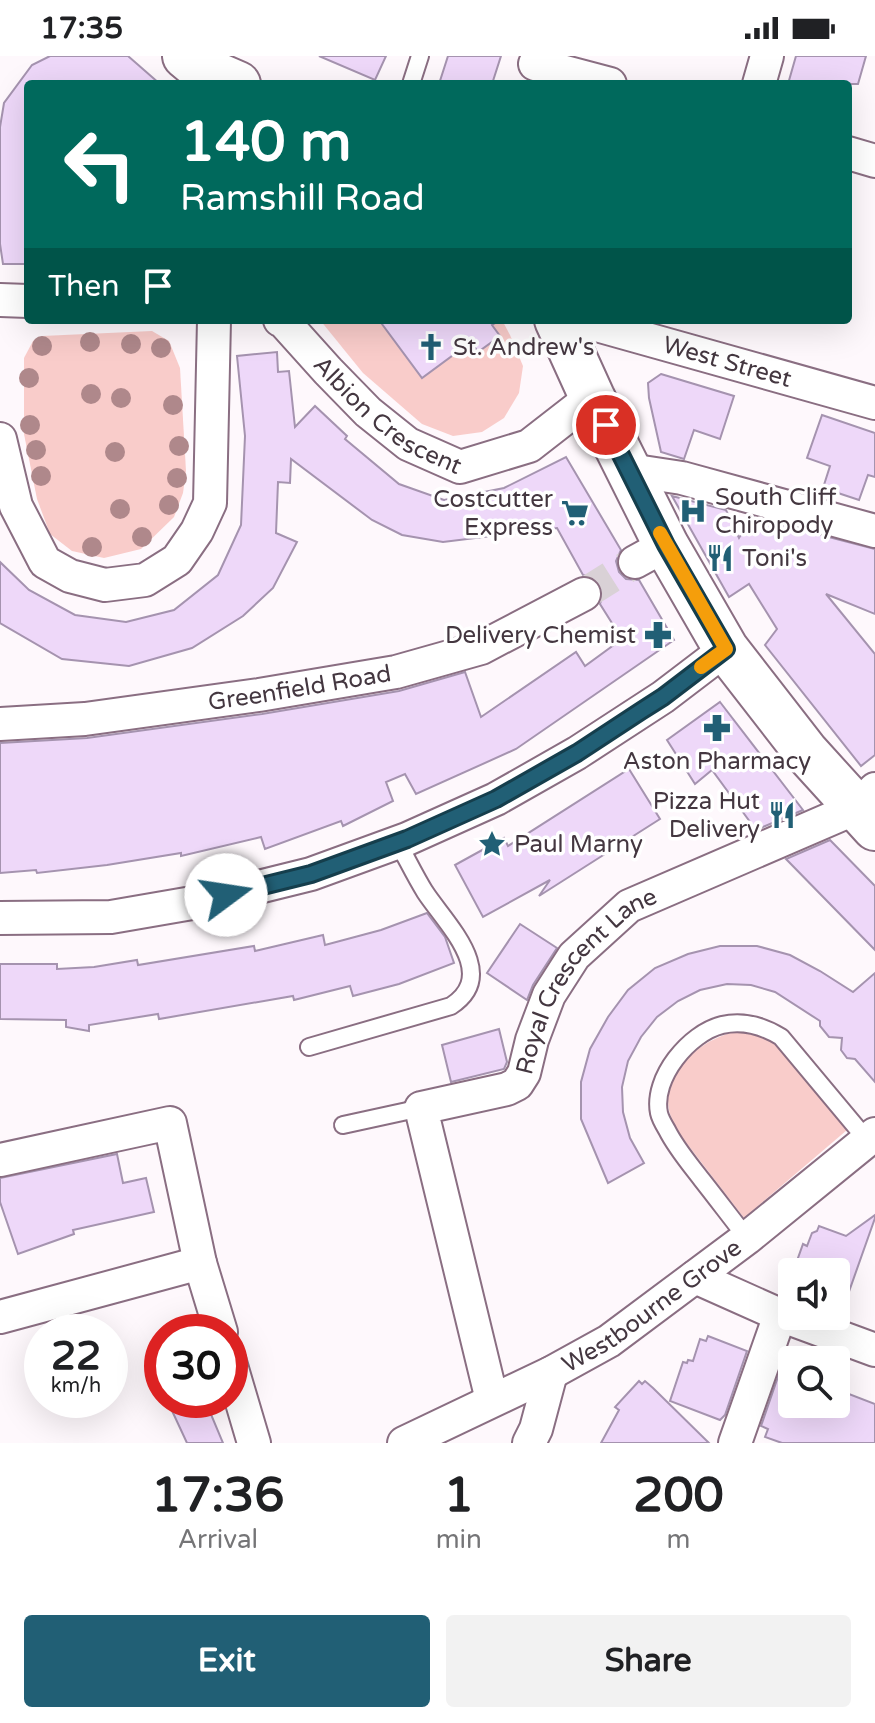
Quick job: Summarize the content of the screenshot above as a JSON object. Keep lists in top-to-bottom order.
{
  "streets": {
    "street": [
      "West Street",
      "Albion Crescent",
      "Greenfield Road",
      "Royal Crescent Lane",
      "Westbourne Grove"
    ]
  },
  "places": {
    "church": ["St. Andrew's"],
    "hospital": ["South Cliff Chiropody"],
    "supermarket": ["Costcutter Express"],
    "restaurant": ["Toni's", "Pizza Hut Delivery"],
    "pharmacy": ["Delivery Chemist", "Aston Pharmacy"],
    "place": ["Paul Marny"]
  },
  "page": {
    "status": "17:35",
    "turn": ["140 m", "Ramshill Road"],
    "then": "Then",
    "speed": "22 km/h",
    "limit": "30",
    "eta": [
      "17:36",
      "Arrival",
      "1",
      "min",
      "200",
      "m"
    ],
    "buttons": ["Exit", "Share"]
  }
}
